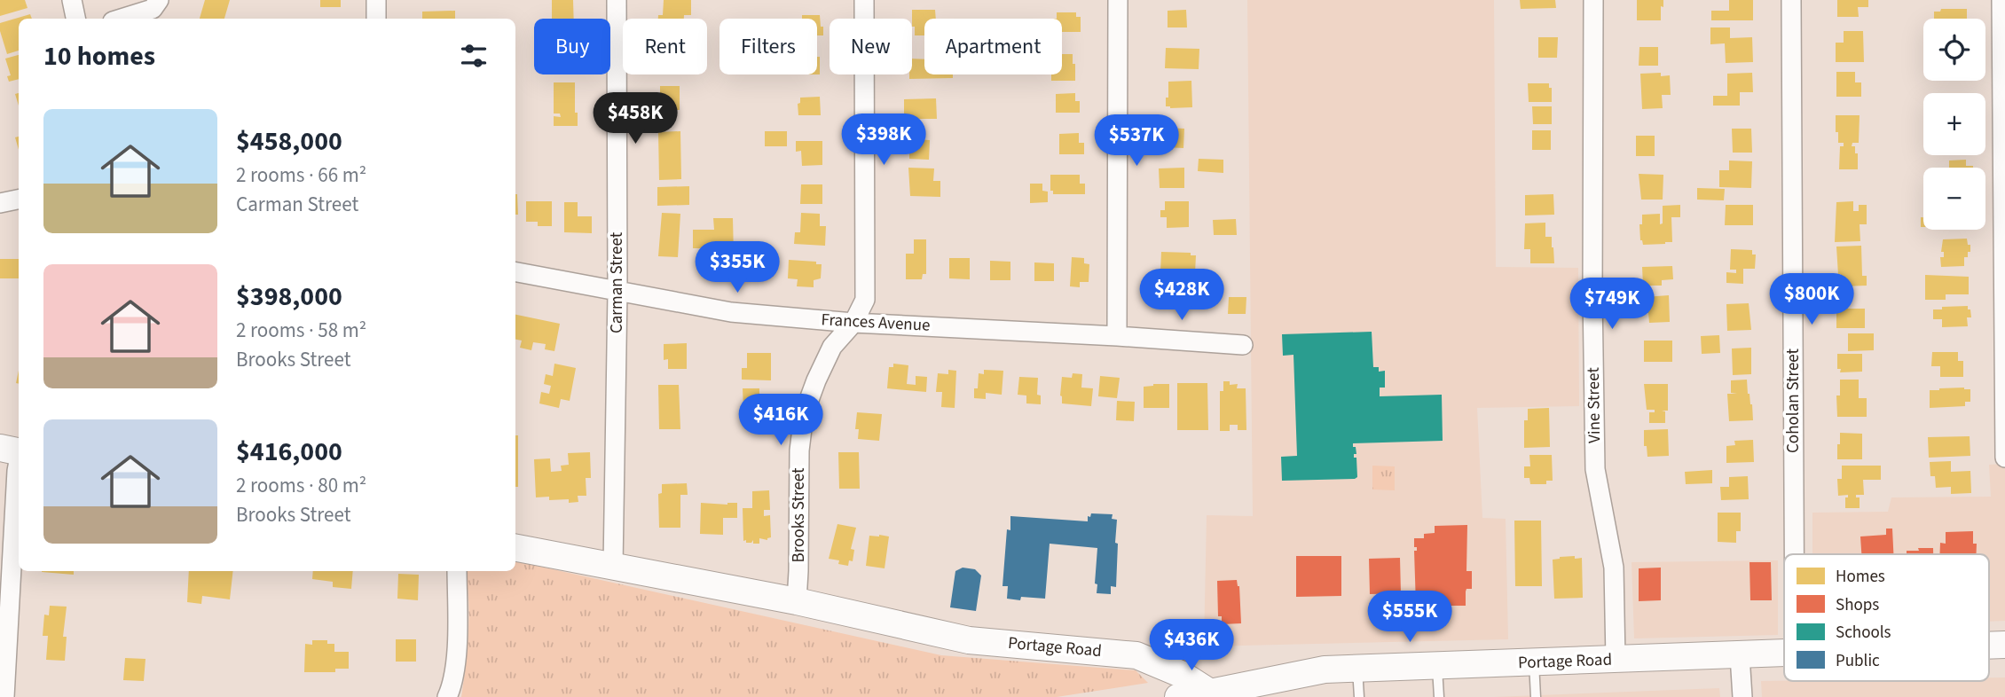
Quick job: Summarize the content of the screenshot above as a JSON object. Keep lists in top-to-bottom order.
{
  "streets": {
    "main road": ["Portage Road"],
    "street": [
      "Carman Street",
      "Frances Avenue",
      "Coholan Street",
      "Vine Street",
      "Brooks Street"
    ]
  },
  "crossings": [
    ["Carman Street", "Frances Avenue"],
    ["Carman Street", "Portage Road"],
    ["Frances Avenue", "Brooks Street"],
    ["Vine Street", "Portage Road"],
    ["Brooks Street", "Portage Road"]
  ],
  "legend": [
    "Homes",
    "Shops",
    "Schools",
    "Public"
  ],
  "page": {
    "map_buttons": ["+", "−"],
    "chip": [
      "Buy",
      "Rent",
      "Filters",
      "New",
      "Apartment"
    ],
    "heading": "10 homes",
    "price": [
      "$458K",
      "$398K",
      "$537K",
      "$355K",
      "$428K",
      "$800K",
      "$749K",
      "$416K",
      "$555K",
      "$436K"
    ],
    "list": [
      {
        "name": "$458,000",
        "note": "2 rooms · 66 m² · Carman Street"
      },
      {
        "name": "$398,000",
        "note": "2 rooms · 58 m² · Brooks Street"
      },
      {
        "name": "$416,000",
        "note": "2 rooms · 80 m² · Brooks Street"
      }
    ]
  }
}
